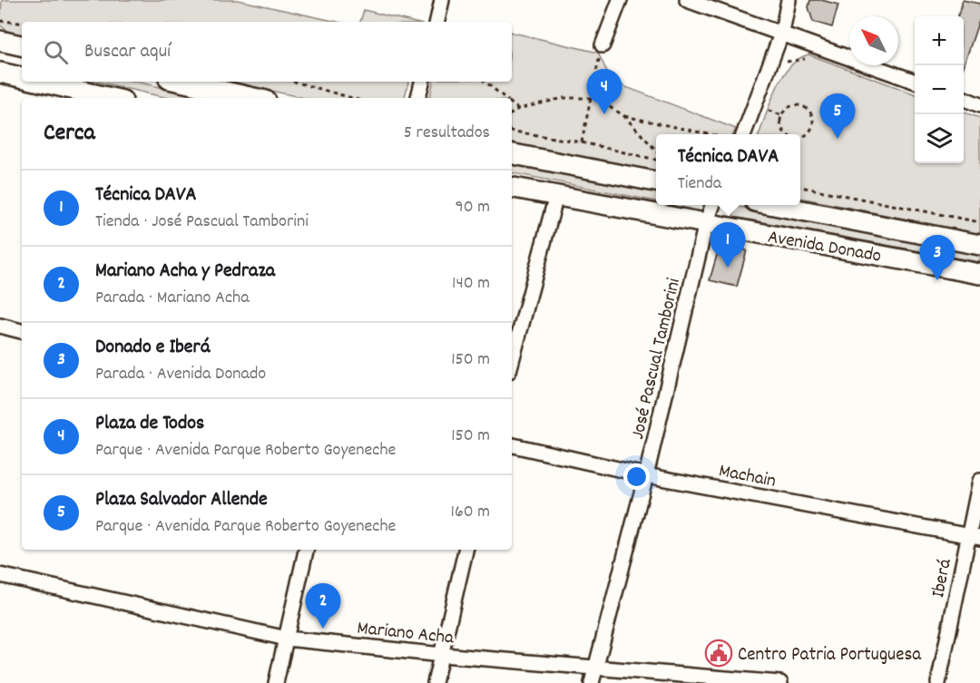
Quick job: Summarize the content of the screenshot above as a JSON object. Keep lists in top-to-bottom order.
{
  "streets": {
    "main road": ["Avenida Donado"],
    "street": [
      "José Pascual Tamborini",
      "Machain",
      "Iberá",
      "Mariano Acha"
    ]
  },
  "crossings": [
    ["Avenida Donado", "José Pascual Tamborini"],
    ["José Pascual Tamborini", "Machain"],
    ["José Pascual Tamborini", "Mariano Acha"],
    ["Machain", "Iberá"]
  ],
  "places": {
    "public building": ["Centro Patria Portuguesa"]
  },
  "north": "top left",
  "page": {
    "map_buttons": ["+", "−"],
    "search": "Buscar aquí",
    "pins": [
      "4",
      "5",
      "1",
      "3",
      "2"
    ],
    "heading": ["Cerca", "5 resultados"],
    "popup": ["Técnica DAVA", "Tienda"],
    "list": [
      {
        "mark": "1",
        "name": "Técnica DAVA",
        "note": "Tienda · José Pascual Tamborini",
        "value": "90 m"
      },
      {
        "mark": "2",
        "name": "Mariano Acha y Pedraza",
        "note": "Parada · Mariano Acha",
        "value": "140 m"
      },
      {
        "mark": "3",
        "name": "Donado e Iberá",
        "note": "Parada · Avenida Donado",
        "value": "150 m"
      },
      {
        "mark": "4",
        "name": "Plaza de Todos",
        "note": "Parque · Avenida Parque Roberto Goyeneche",
        "value": "150 m"
      },
      {
        "mark": "5",
        "name": "Plaza Salvador Allende",
        "note": "Parque · Avenida Parque Roberto Goyeneche",
        "value": "160 m"
      }
    ]
  }
}
